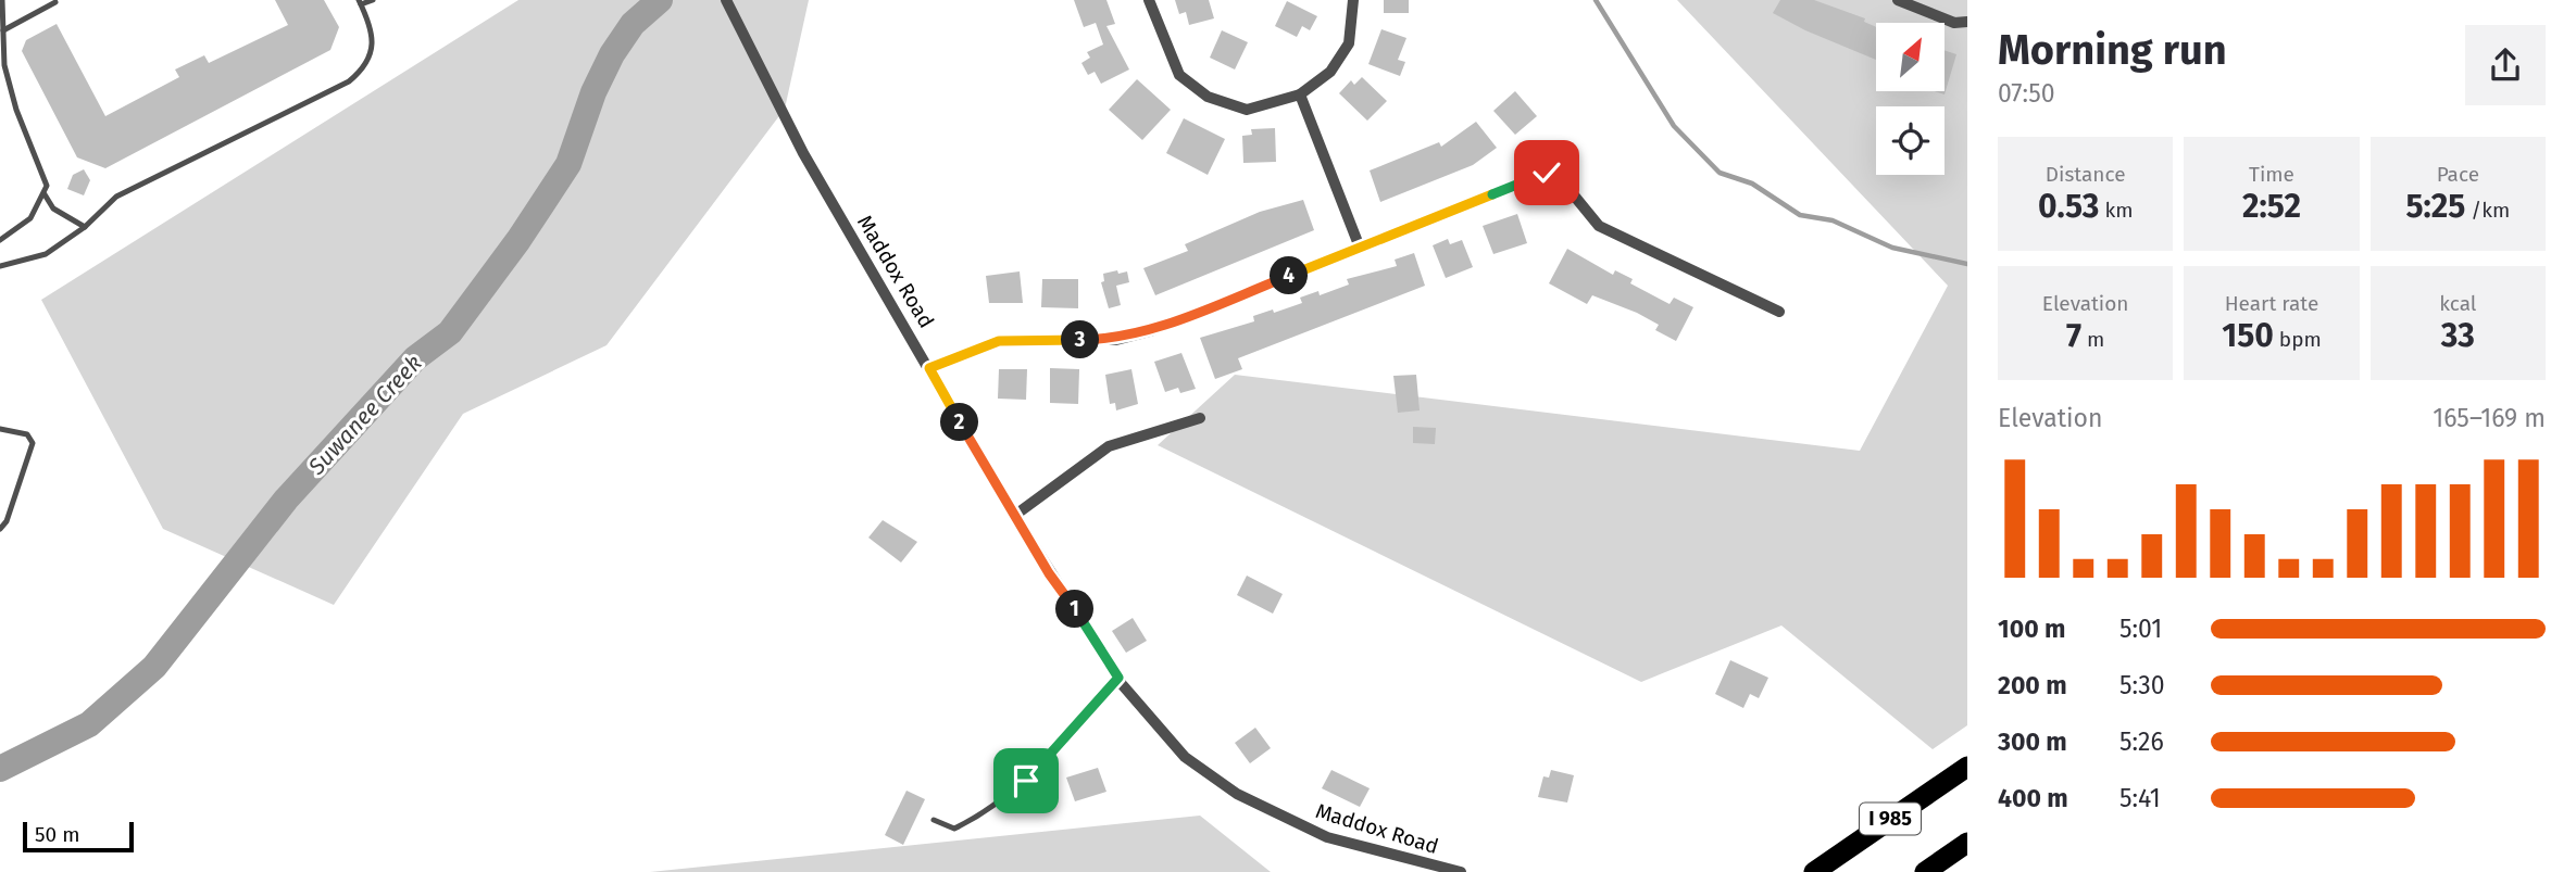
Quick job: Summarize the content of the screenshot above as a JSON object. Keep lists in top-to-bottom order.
{
  "streets": {
    "highway": ["I 985"],
    "street": ["Maddox Road"]
  },
  "water": ["Suwanee Creek"],
  "scale_bar": "50 m",
  "north": "top right",
  "page": {
    "heading": ["Morning run", "07:50"],
    "stats": [
      ["Distance", "0.53 km"],
      ["Time", "2:52"],
      ["Pace", "5:25 /km"],
      ["Elevation", "7 m"],
      ["Heart rate", "150 bpm"],
      ["kcal", "33"]
    ],
    "pins": [
      "4",
      "3",
      "2",
      "1"
    ],
    "chart": ["Elevation", "165–169 m"],
    "list": [
      {
        "name": "100 m",
        "note": "5:01"
      },
      {
        "name": "200 m",
        "note": "5:30"
      },
      {
        "name": "300 m",
        "note": "5:26"
      },
      {
        "name": "400 m",
        "note": "5:41"
      }
    ],
    "scale": "50 m"
  }
}
